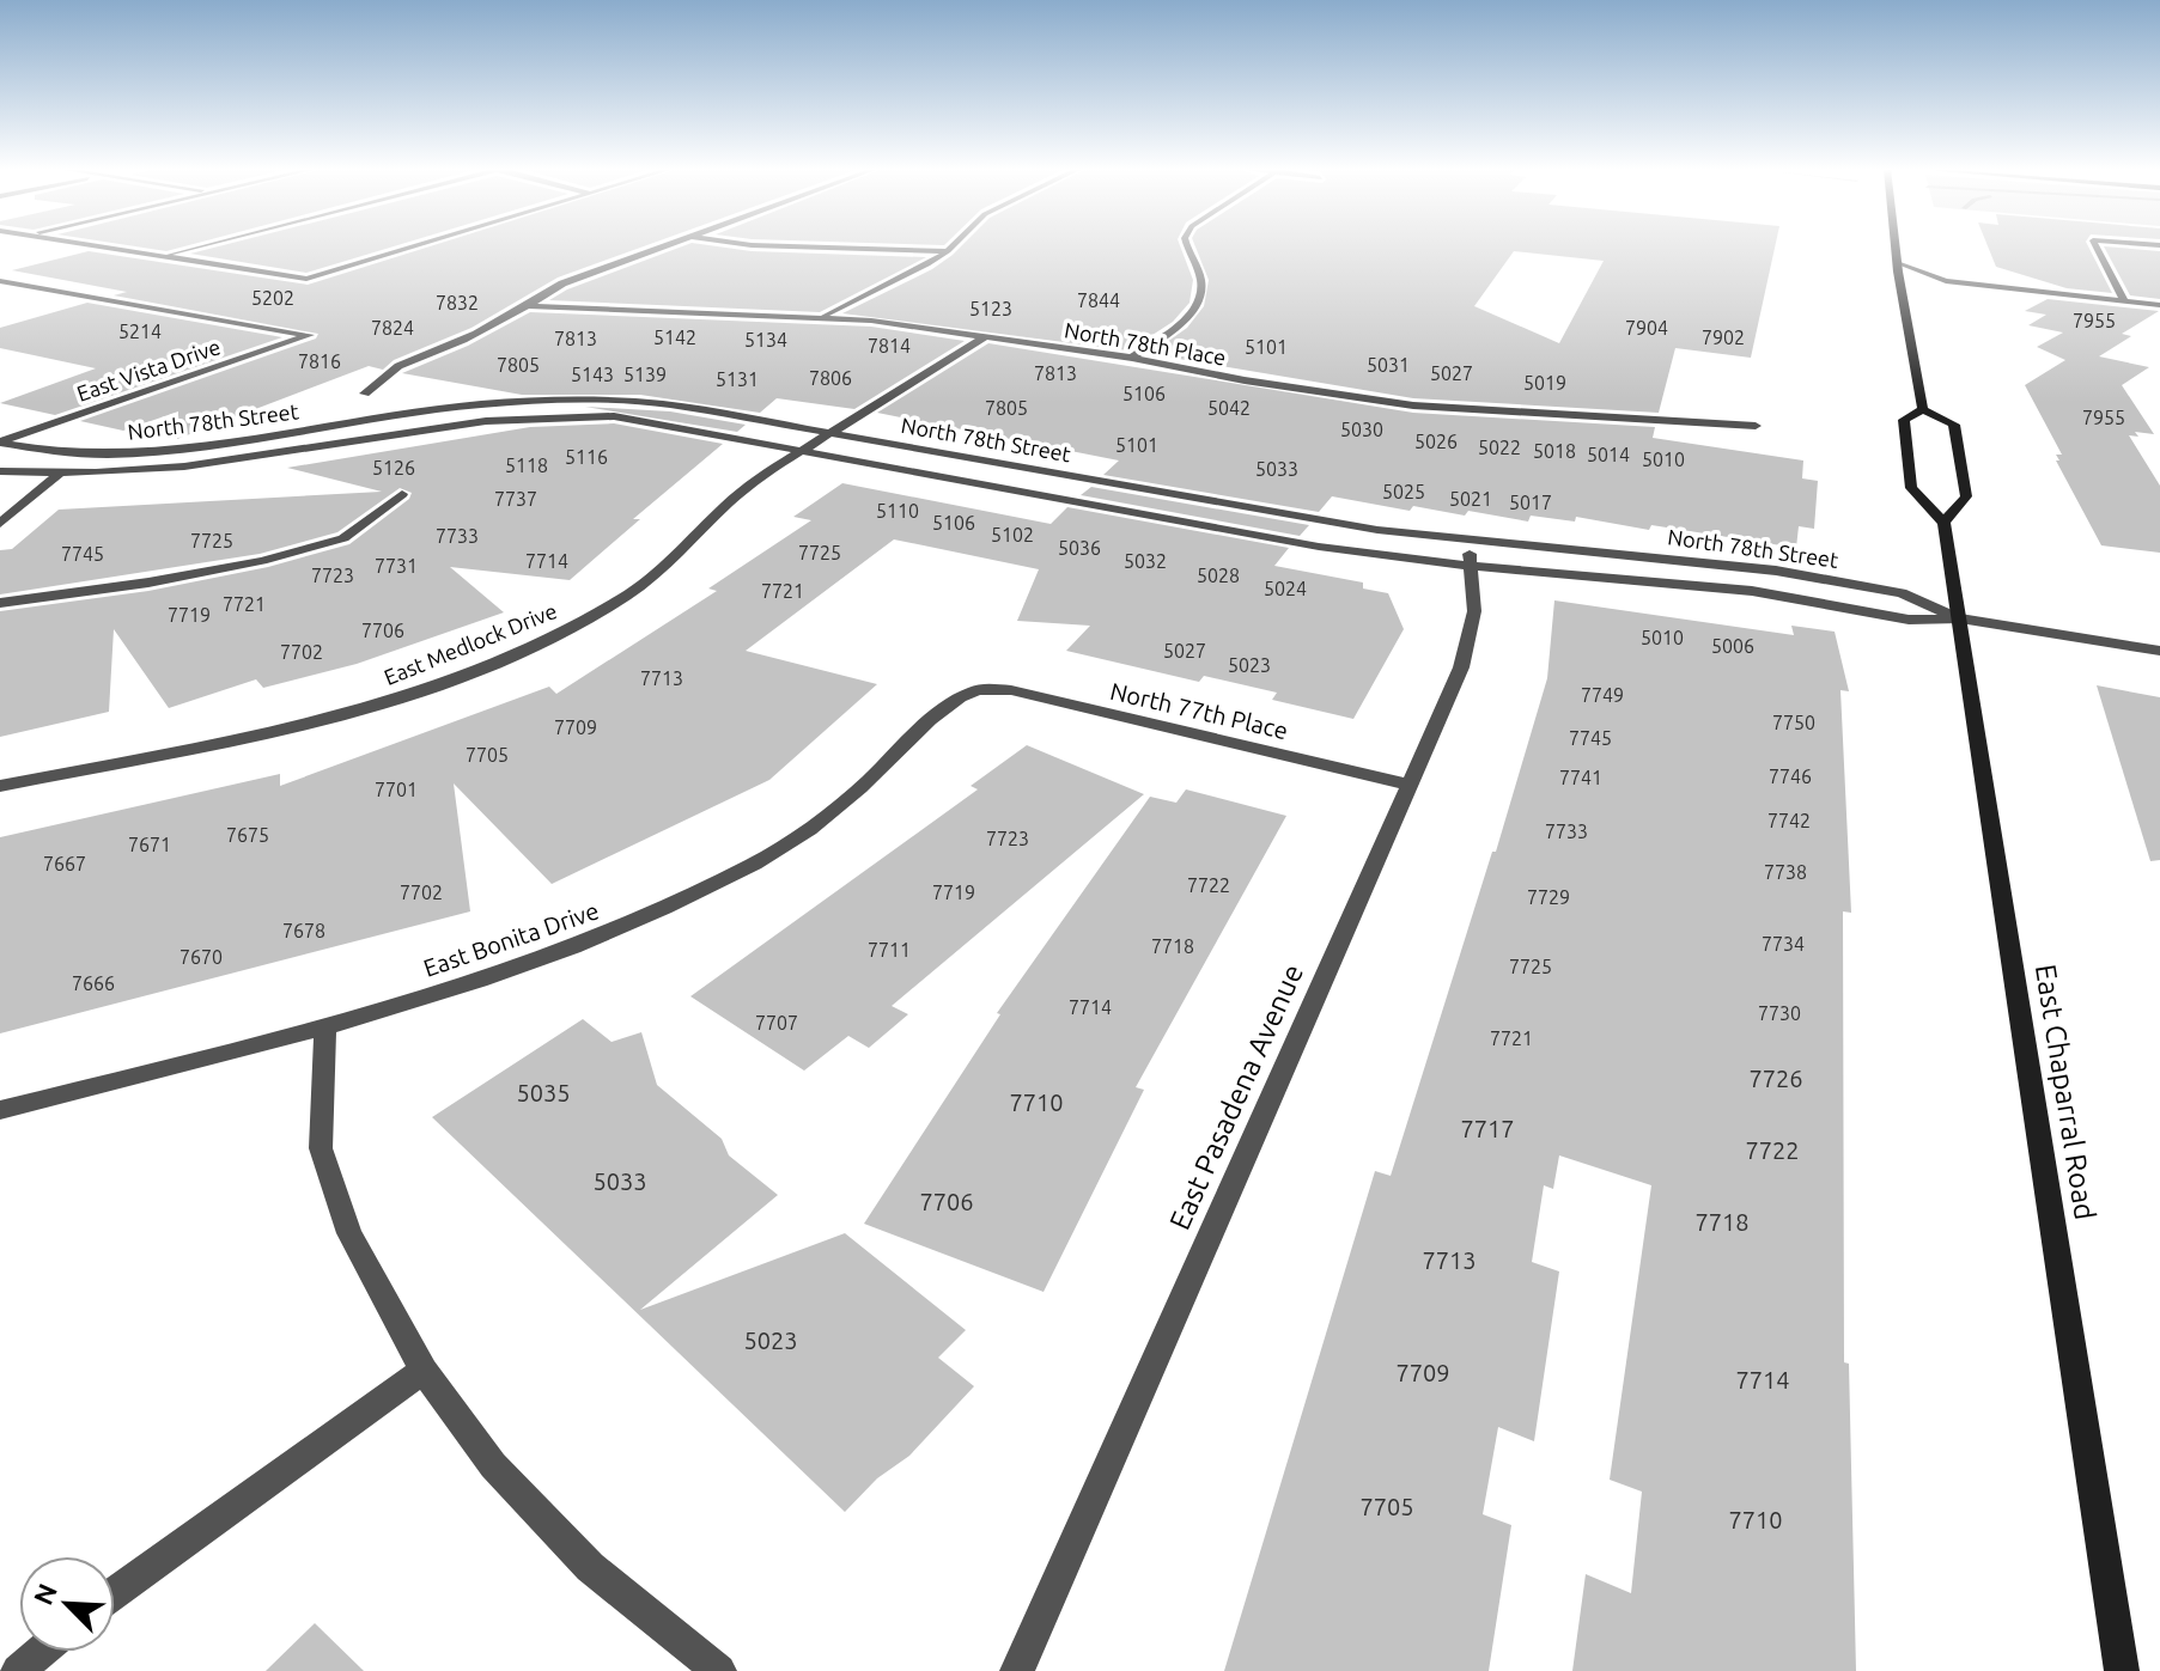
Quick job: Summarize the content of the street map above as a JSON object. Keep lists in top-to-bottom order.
{
  "streets": {
    "main road": ["East Chaparral Road"],
    "street": [
      "North 78th Place",
      "East Vista Drive",
      "North 78th Street",
      "East Medlock Drive",
      "North 77th Place",
      "East Bonita Drive",
      "East Pasadena Avenue"
    ]
  },
  "crossings": [
    ["North 78th Place", "East Medlock Drive"],
    ["East Vista Drive", "North 78th Street"],
    ["North 78th Street", "East Medlock Drive"],
    ["North 78th Street", "East Chaparral Road"],
    ["North 78th Street", "East Pasadena Avenue"],
    ["North 77th Place", "East Bonita Drive"],
    ["North 77th Place", "East Pasadena Avenue"]
  ],
  "house_numbers": [
    "5202",
    "7844",
    "7832",
    "5123",
    "7955",
    "7824",
    "7904",
    "5214",
    "5142",
    "7902",
    "7813",
    "5134",
    "7814",
    "5101",
    "7816",
    "7805",
    "5031",
    "7813",
    "5027",
    "5143",
    "5139",
    "7806",
    "5131",
    "5019",
    "5106",
    "7805",
    "5042",
    "7955",
    "5030",
    "5026",
    "5101",
    "5022",
    "5018",
    "5014",
    "5116",
    "5010",
    "5118",
    "5126",
    "5033",
    "5025",
    "7737",
    "5021",
    "5017",
    "5110",
    "5106",
    "5102",
    "7733",
    "7725",
    "5036",
    "7725",
    "7745",
    "7714",
    "5032",
    "7731",
    "7723",
    "5028",
    "5024",
    "7721",
    "7721",
    "7719",
    "7706",
    "5010",
    "5006",
    "5027",
    "7702",
    "5023",
    "7713",
    "7749",
    "7750",
    "7709",
    "7745",
    "7705",
    "7746",
    "7741",
    "7701",
    "7742",
    "7733",
    "7675",
    "7723",
    "7671",
    "7667",
    "7738",
    "7722",
    "7702",
    "7719",
    "7729",
    "7678",
    "7734",
    "7718",
    "7711",
    "7670",
    "7725",
    "7666",
    "7714",
    "7730",
    "7707",
    "7721",
    "7726",
    "5035",
    "7710",
    "7717",
    "7722",
    "5033",
    "7706",
    "7718",
    "7713",
    "5023",
    "7709",
    "7714",
    "7705",
    "7710"
  ],
  "north": "top left"
}
